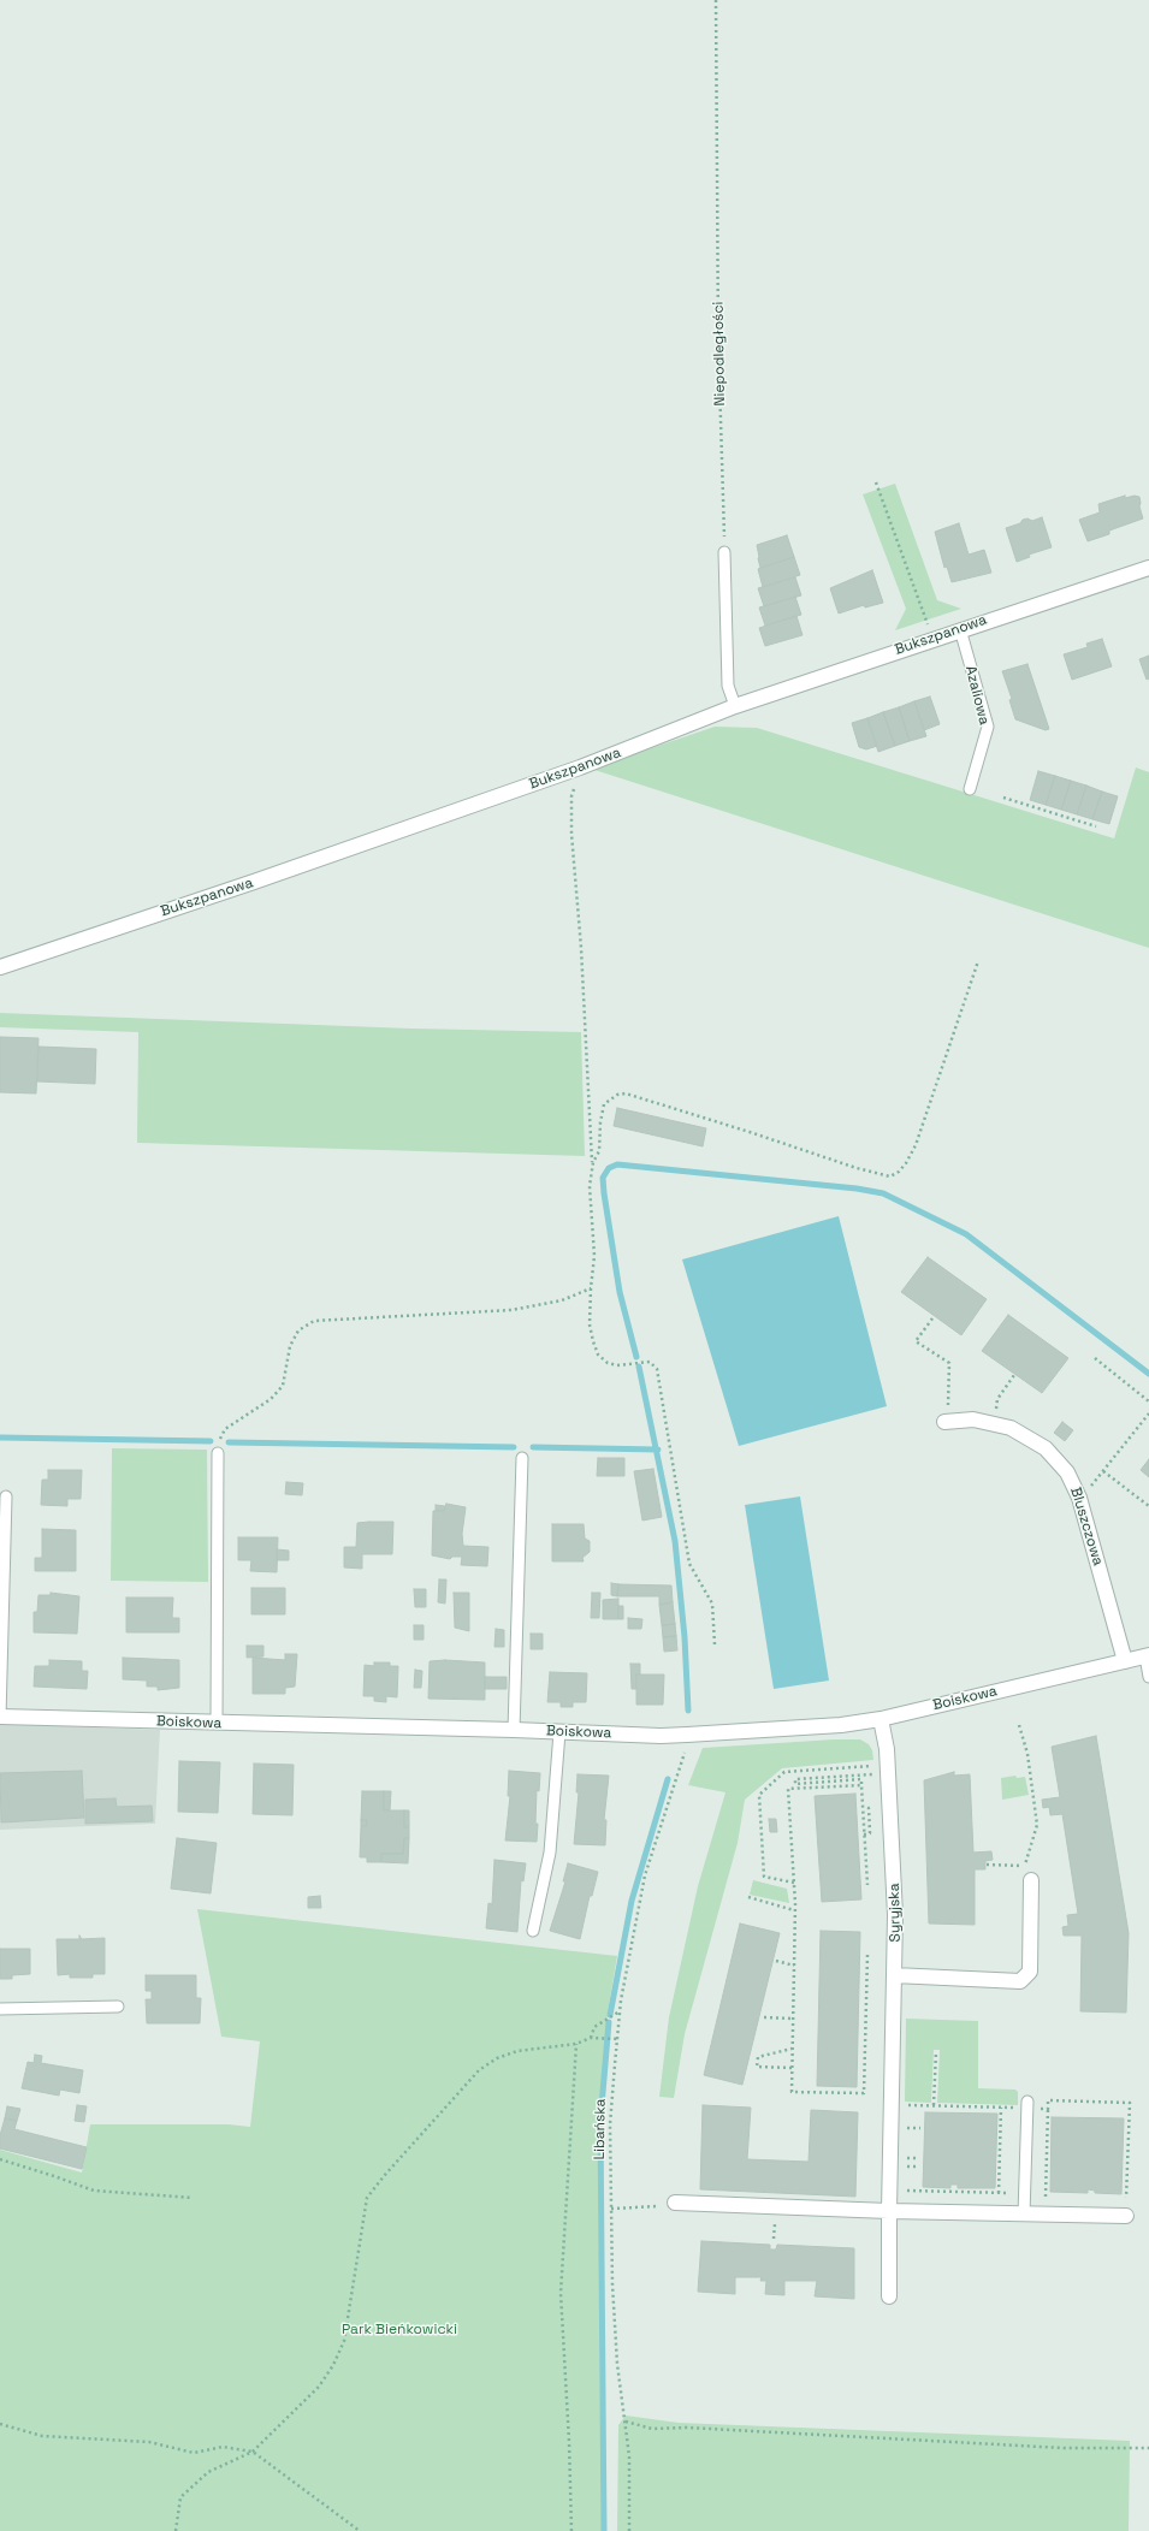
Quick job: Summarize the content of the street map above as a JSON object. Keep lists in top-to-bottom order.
{
  "streets": {
    "street": [
      "Bukszpanowa",
      "Bluszczowa",
      "Boiskowa",
      "Syryjska"
    ],
    "lane": ["Azaliowa"],
    "path": ["Niepodległości", "Libańska"]
  },
  "crossings": [
    ["Bukszpanowa", "Azaliowa"],
    ["Bluszczowa", "Boiskowa"],
    ["Boiskowa", "Syryjska"],
    ["Boiskowa", "Libańska"]
  ],
  "parks": ["Park Bieńkowicki"]
}
